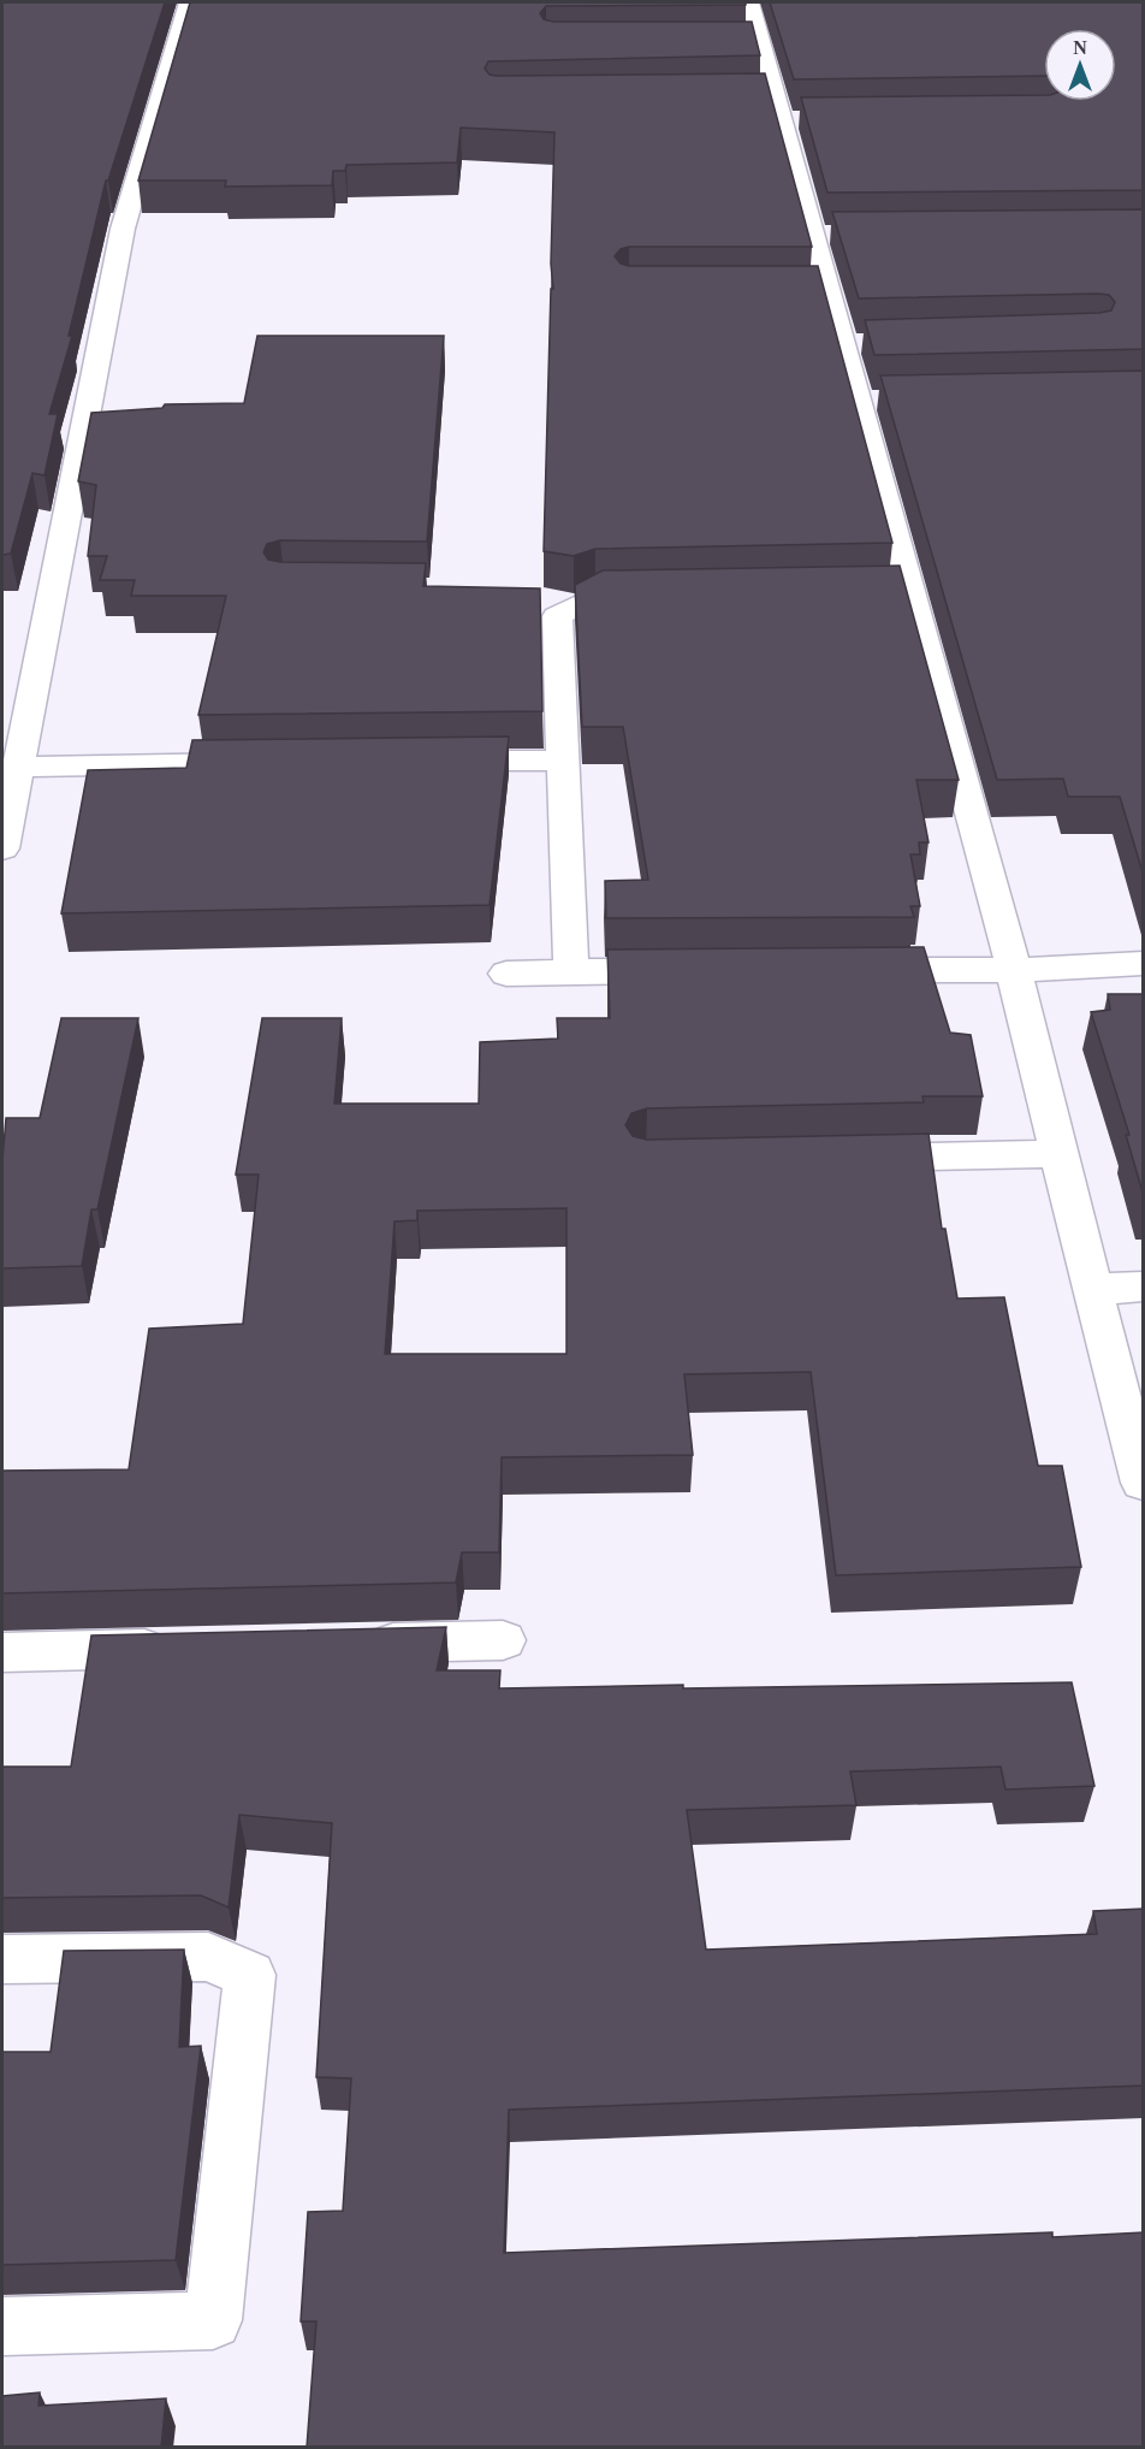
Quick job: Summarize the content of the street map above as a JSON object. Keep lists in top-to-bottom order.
{
  "north": "top"
}
